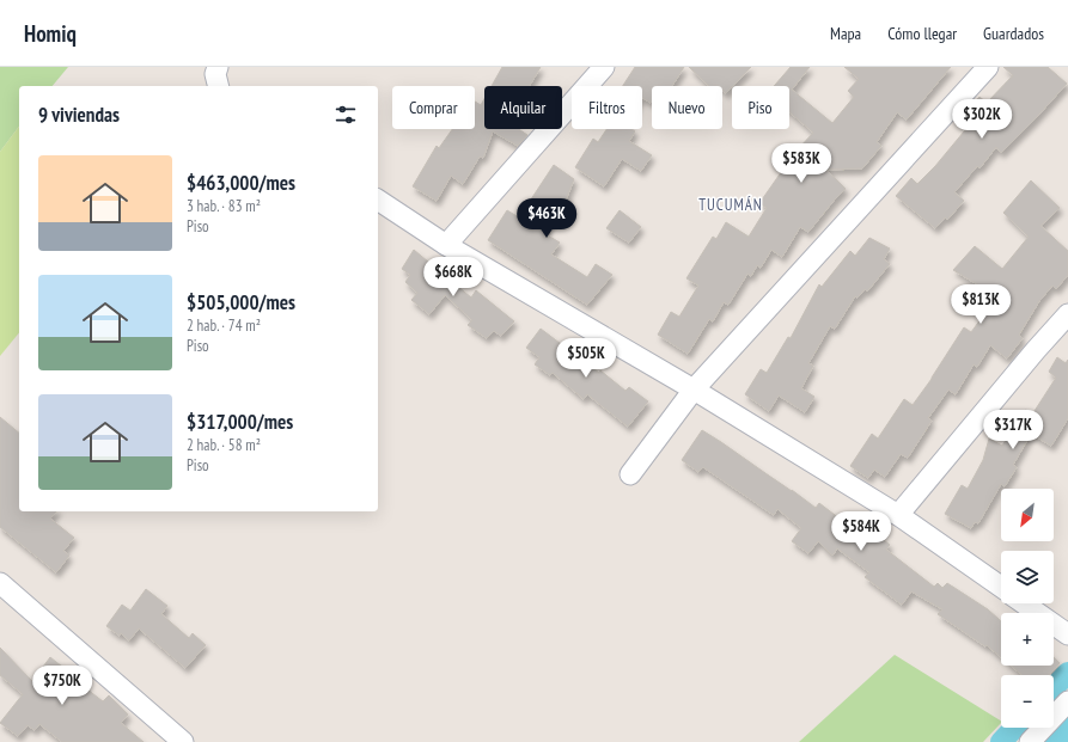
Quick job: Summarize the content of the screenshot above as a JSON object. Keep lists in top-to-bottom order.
{
  "districts": ["TUCUMÁN"],
  "north": "bottom left",
  "page": {
    "header": "Homiq",
    "nav": ["Mapa", "Cómo llegar", "Guardados"],
    "chip": [
      "Comprar",
      "Alquilar",
      "Filtros",
      "Nuevo",
      "Piso"
    ],
    "heading": "9 viviendas",
    "price": [
      "$302K",
      "$583K",
      "$463K",
      "$668K",
      "$813K",
      "$505K",
      "$317K",
      "$584K",
      "$750K"
    ],
    "list": [
      {
        "name": "$463,000/mes",
        "note": "3 hab. · 83 m² · Piso"
      },
      {
        "name": "$505,000/mes",
        "note": "2 hab. · 74 m² · Piso"
      },
      {
        "name": "$317,000/mes",
        "note": "2 hab. · 58 m² · Piso"
      }
    ],
    "map_buttons": ["+", "−"]
  }
}
